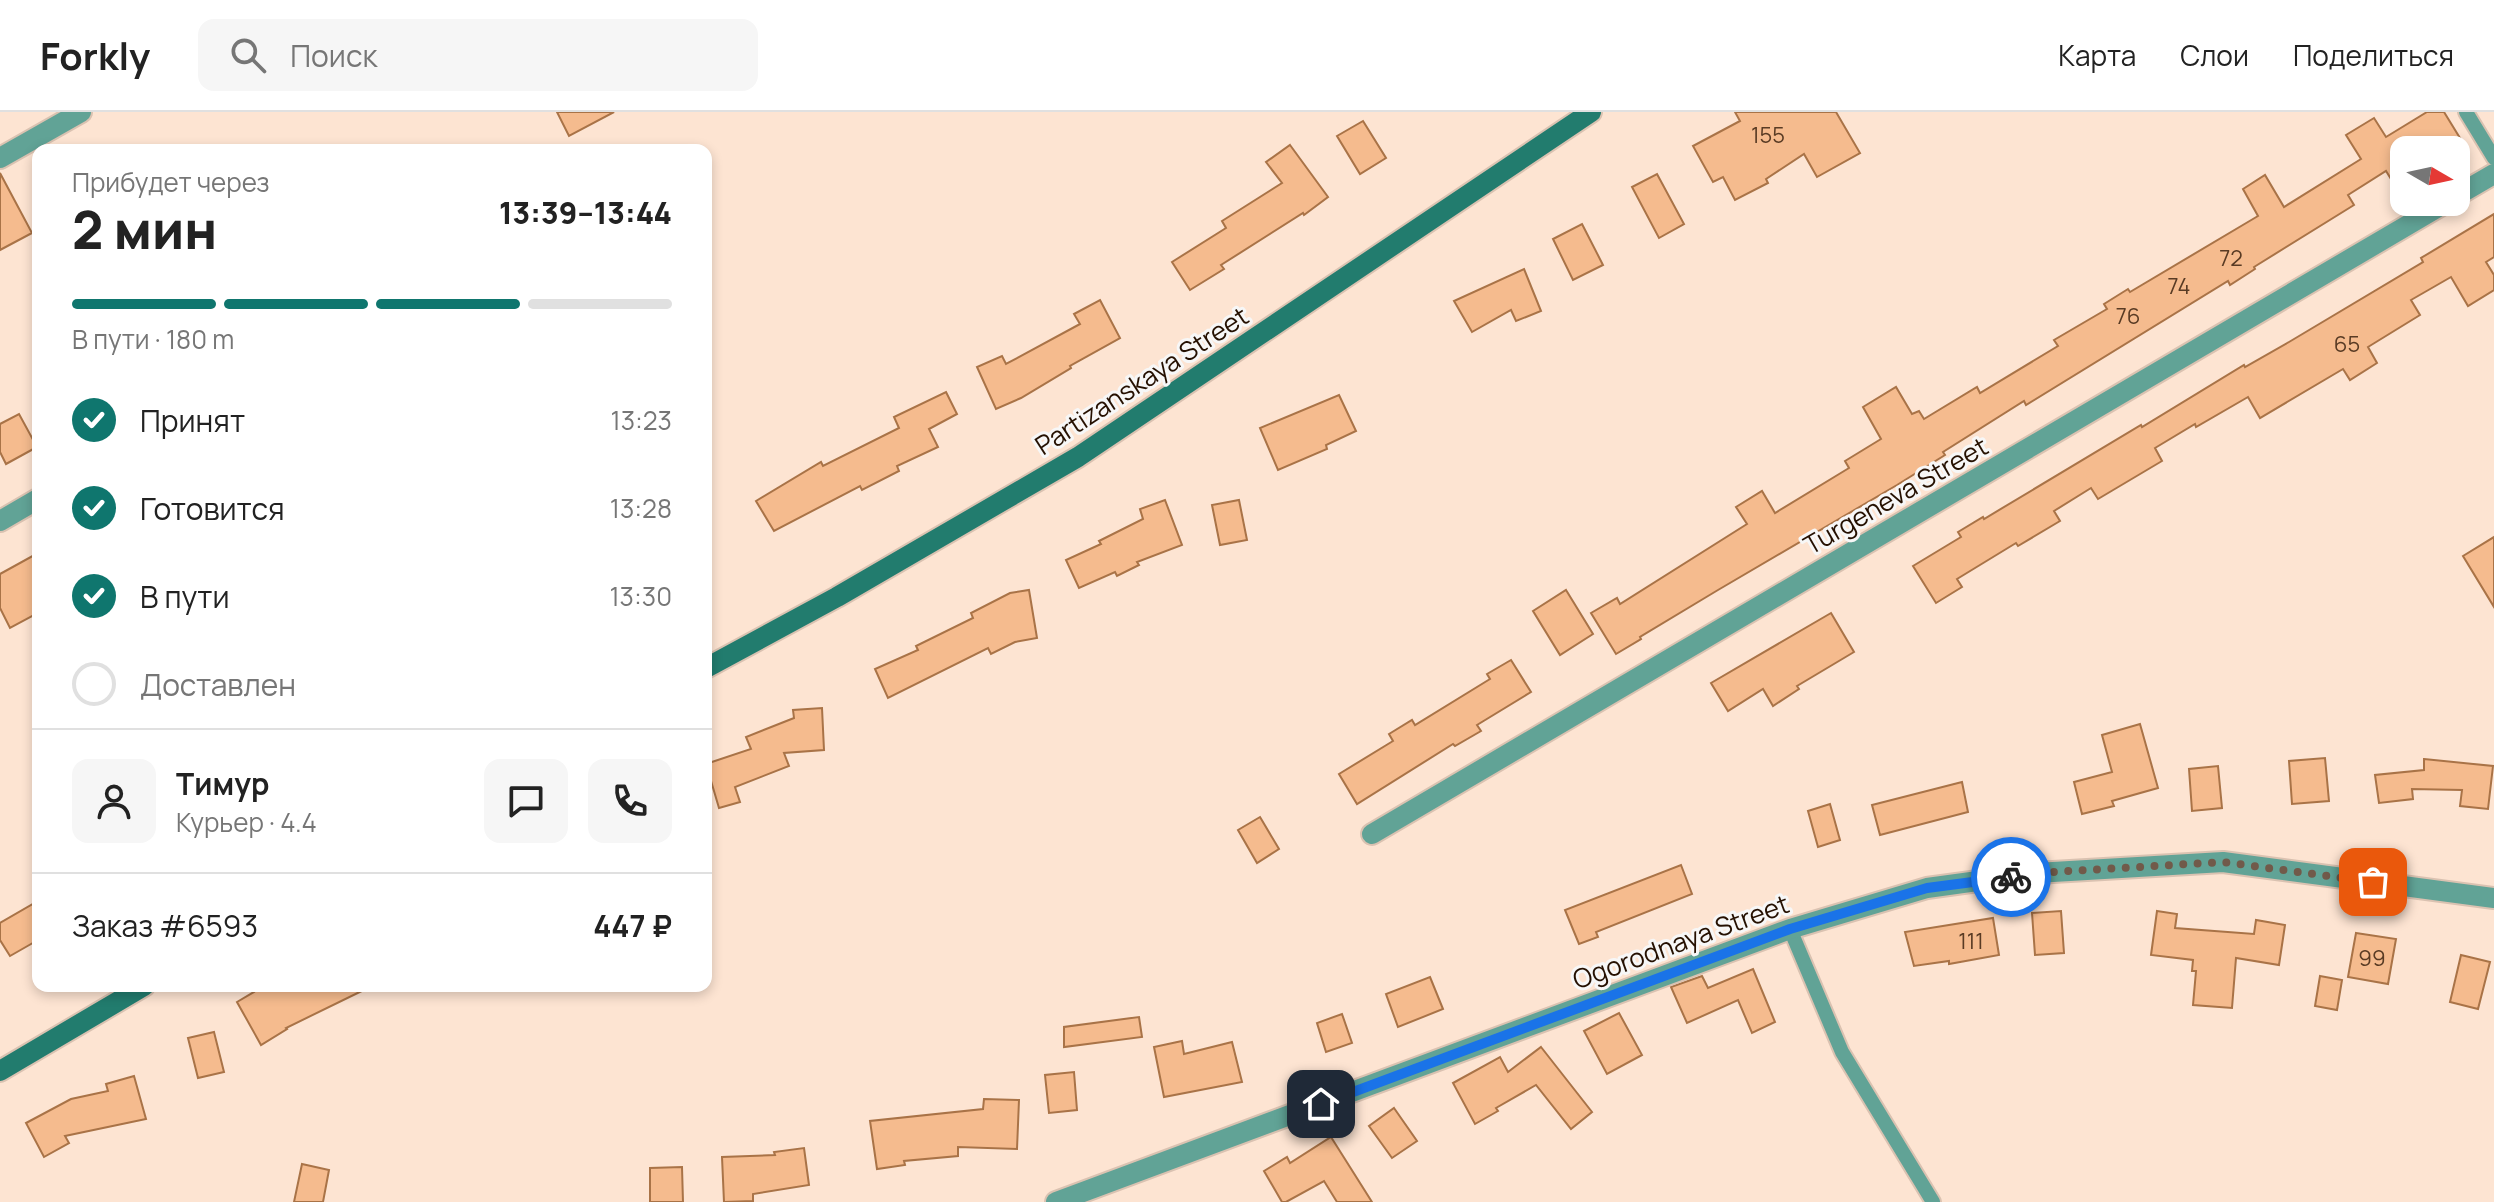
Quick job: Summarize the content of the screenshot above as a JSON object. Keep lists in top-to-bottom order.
{
  "streets": {
    "street": ["Partizanskaya Street", "Turgeneva Street", "Ogorodnaya Street"]
  },
  "house_numbers": [
    "155",
    "72",
    "74",
    "76",
    "65",
    "111",
    "99"
  ],
  "north": "right",
  "page": {
    "header": "Forkly",
    "search": "Поиск",
    "nav": ["Карта", "Слои", "Поделиться"],
    "heading": ["2 мин", "Прибудет через", "13:39–13:44"],
    "panel": [
      "Тимур",
      "Курьер · 4.4",
      "Заказ #6593",
      "447 ₽"
    ],
    "bar": "В пути · 180 m",
    "list": [
      ["Принят", "13:23"],
      ["Готовится", "13:28"],
      ["В пути", "13:30"],
      "Доставлен"
    ]
  }
}
